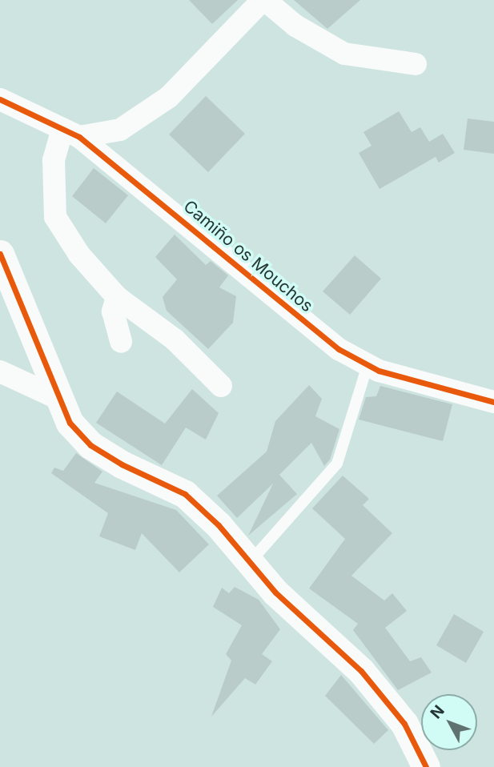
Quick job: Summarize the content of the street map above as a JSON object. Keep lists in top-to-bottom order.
{
  "streets": {
    "street": ["Camiño os Mouchos"]
  },
  "north": "top left"
}
